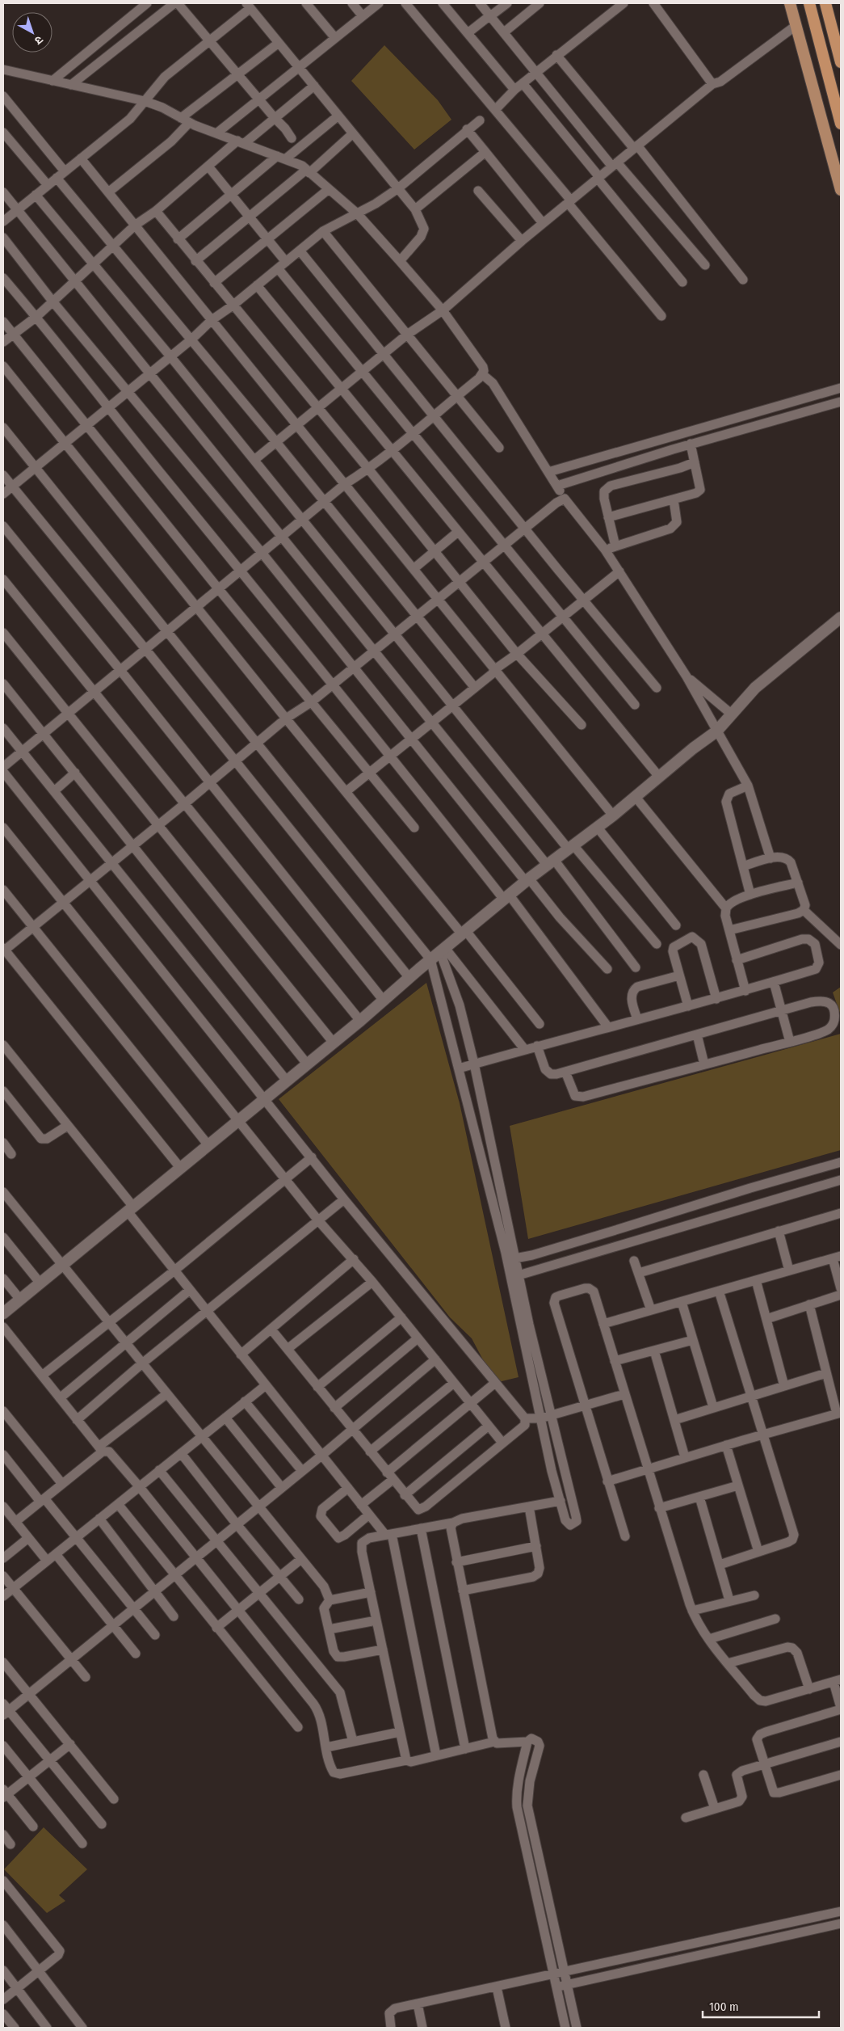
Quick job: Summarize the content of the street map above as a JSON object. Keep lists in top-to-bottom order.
{
  "scale_bar": "100 m",
  "north": "bottom right"
}
